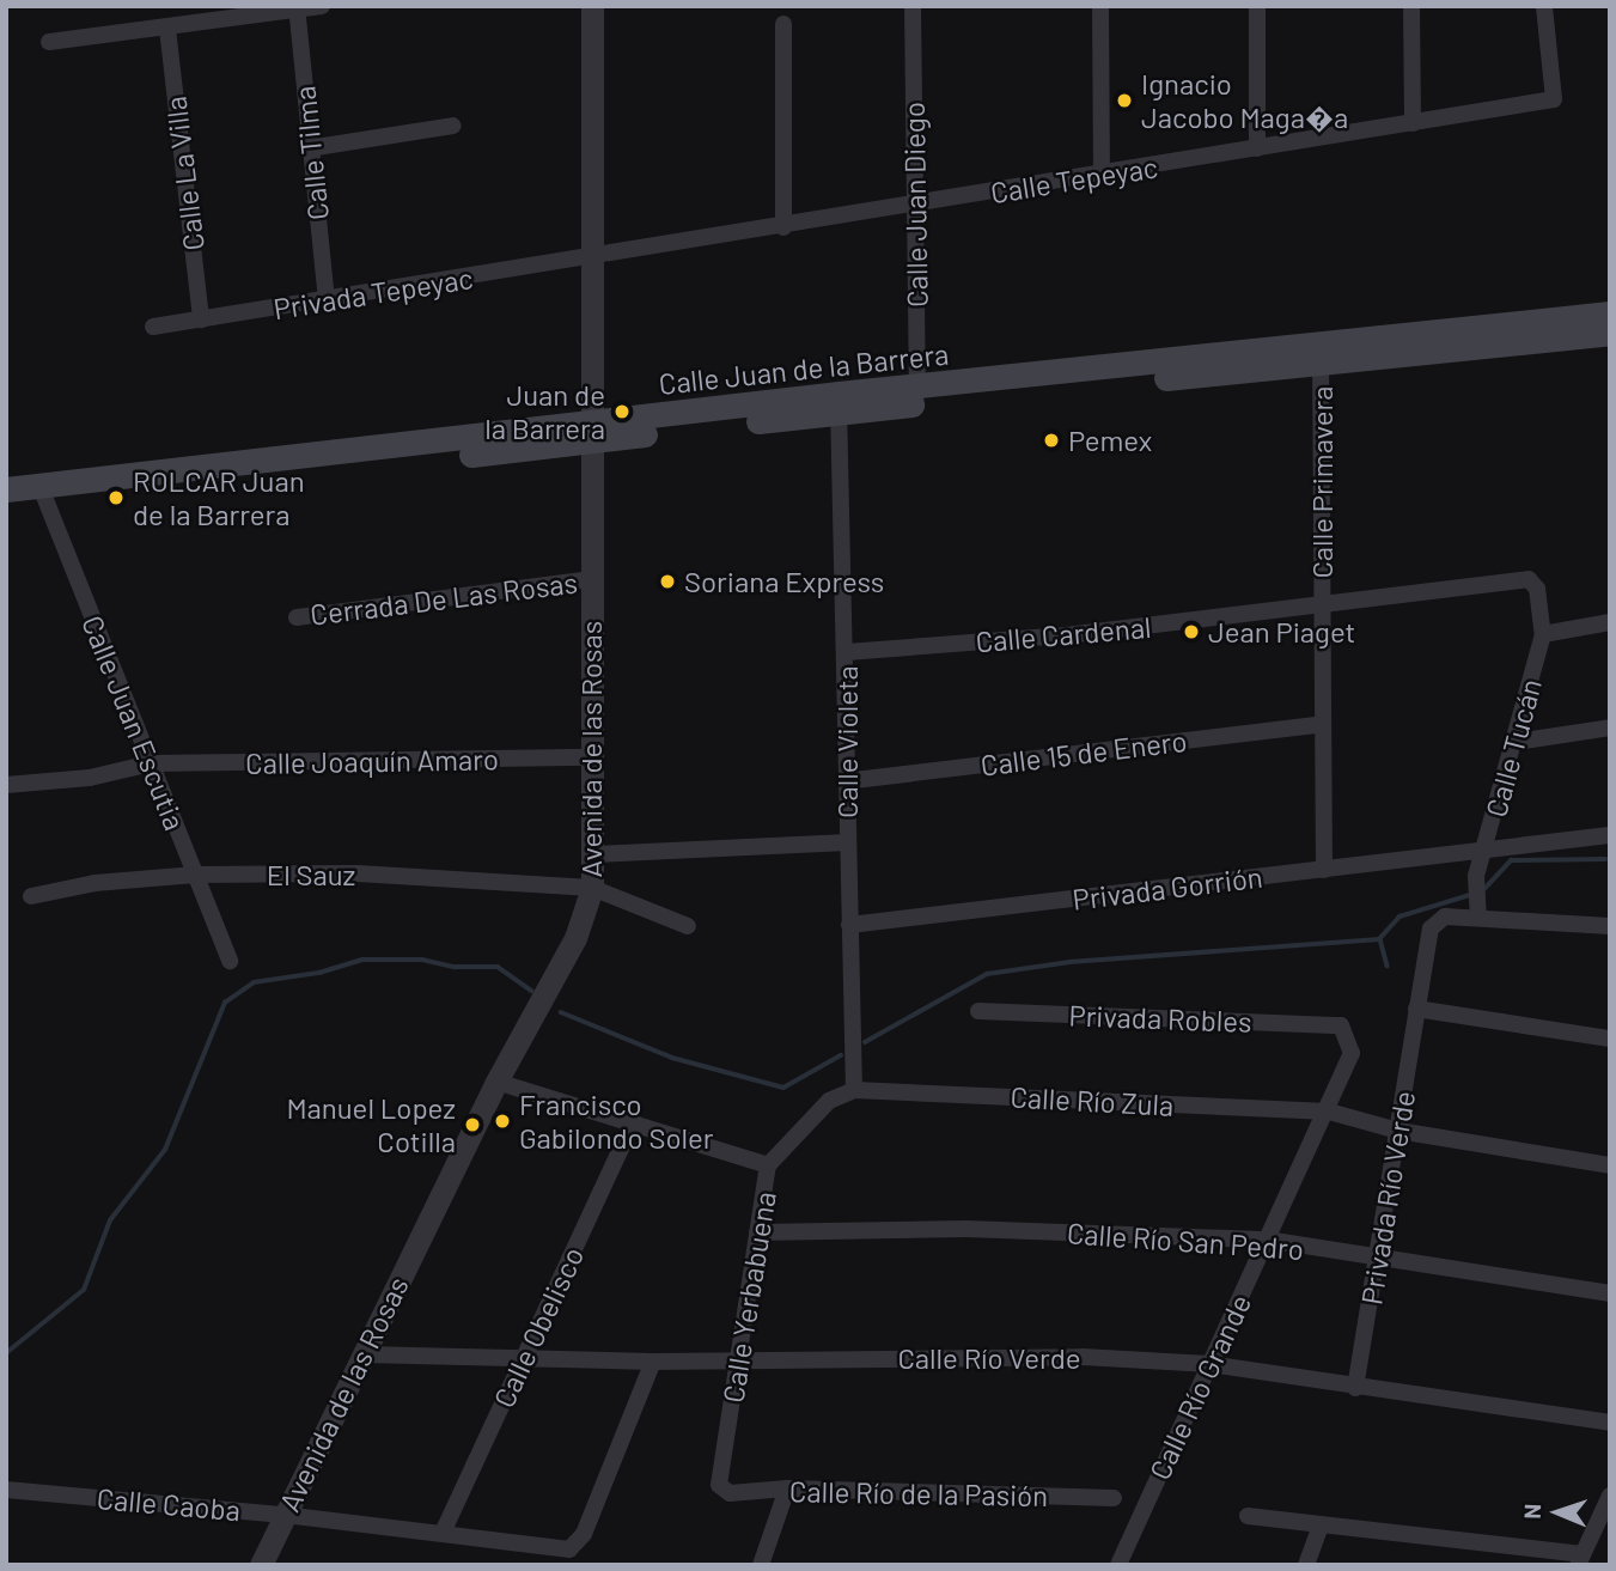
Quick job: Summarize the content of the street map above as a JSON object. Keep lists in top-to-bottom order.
{
  "streets": {
    "main road": ["Calle Juan de la Barrera"],
    "street": [
      "Calle Tilma",
      "Calle La Villa",
      "Calle Tepeyac",
      "Calle Juan Diego",
      "Privada Tepeyac",
      "Calle Primavera",
      "Cerrada De Las Rosas",
      "Calle Cardenal",
      "Calle Juan Escutia",
      "Calle Violeta",
      "Calle Tucán",
      "Avenida de las Rosas",
      "Calle 15 de Enero",
      "Calle Joaquín Amaro",
      "El Sauz",
      "Privada Gorrión",
      "Privada Robles",
      "Calle Río Zula",
      "Privada Río Verde",
      "Calle Río San Pedro",
      "Calle Yerbabuena",
      "Calle Obelisco",
      "Calle Río Verde",
      "Calle Río Grande",
      "Calle Río de la Pasión",
      "Calle Caoba"
    ]
  },
  "crossings": [
    ["Calle Tilma", "Privada Tepeyac"],
    ["Calle La Villa", "Privada Tepeyac"],
    ["Calle Tepeyac", "Calle Juan Diego"],
    ["Calle Tepeyac", "Privada Tepeyac"],
    ["Calle Tepeyac", "Avenida de las Rosas"],
    ["Calle Juan Diego", "Calle Juan de la Barrera"],
    ["Privada Tepeyac", "Avenida de las Rosas"],
    ["Calle Juan de la Barrera", "Calle Primavera"],
    ["Calle Juan de la Barrera", "Calle Juan Escutia"],
    ["Calle Juan de la Barrera", "Calle Violeta"],
    ["Calle Juan de la Barrera", "Avenida de las Rosas"],
    ["Calle Primavera", "Calle Cardenal"],
    ["Calle Primavera", "Calle 15 de Enero"],
    ["Calle Primavera", "Privada Gorrión"],
    ["Cerrada De Las Rosas", "Avenida de las Rosas"],
    ["Calle Cardenal", "Calle Violeta"],
    ["Calle Cardenal", "Calle Tucán"],
    ["Calle Juan Escutia", "Calle Joaquín Amaro"],
    ["Calle Juan Escutia", "El Sauz"],
    ["Calle Violeta", "Calle 15 de Enero"],
    ["Calle Violeta", "Privada Gorrión"],
    ["Calle Violeta", "Calle Río Zula"],
    ["Calle Violeta", "Calle Yerbabuena"],
    ["Calle Tucán", "Privada Gorrión"],
    ["Calle Tucán", "Privada Río Verde"],
    ["Avenida de las Rosas", "Calle Joaquín Amaro"],
    ["Avenida de las Rosas", "El Sauz"],
    ["Avenida de las Rosas", "Calle Río Verde"],
    ["Avenida de las Rosas", "Calle Caoba"],
    ["Privada Robles", "Calle Río Grande"],
    ["Calle Río Zula", "Privada Río Verde"],
    ["Calle Río Zula", "Calle Yerbabuena"],
    ["Calle Río Zula", "Calle Río Grande"],
    ["Privada Río Verde", "Calle Río San Pedro"],
    ["Privada Río Verde", "Calle Río Verde"],
    ["Calle Río San Pedro", "Calle Yerbabuena"],
    ["Calle Río San Pedro", "Calle Río Grande"],
    ["Calle Yerbabuena", "Calle Río Verde"],
    ["Calle Yerbabuena", "Calle Río de la Pasión"],
    ["Calle Obelisco", "Calle Río Verde"],
    ["Calle Obelisco", "Calle Caoba"],
    ["Calle Río Verde", "Calle Río Grande"],
    ["Calle Río Verde", "Calle Caoba"]
  ],
  "places": [
    "Ignacio Jacobo Maga�a",
    "Juan de la Barrera",
    "Pemex",
    "ROLCAR Juan de la Barrera",
    "Soriana Express",
    "Jean Piaget",
    "Francisco Gabilondo Soler",
    "Manuel Lopez Cotilla"
  ],
  "north": "left"
}
